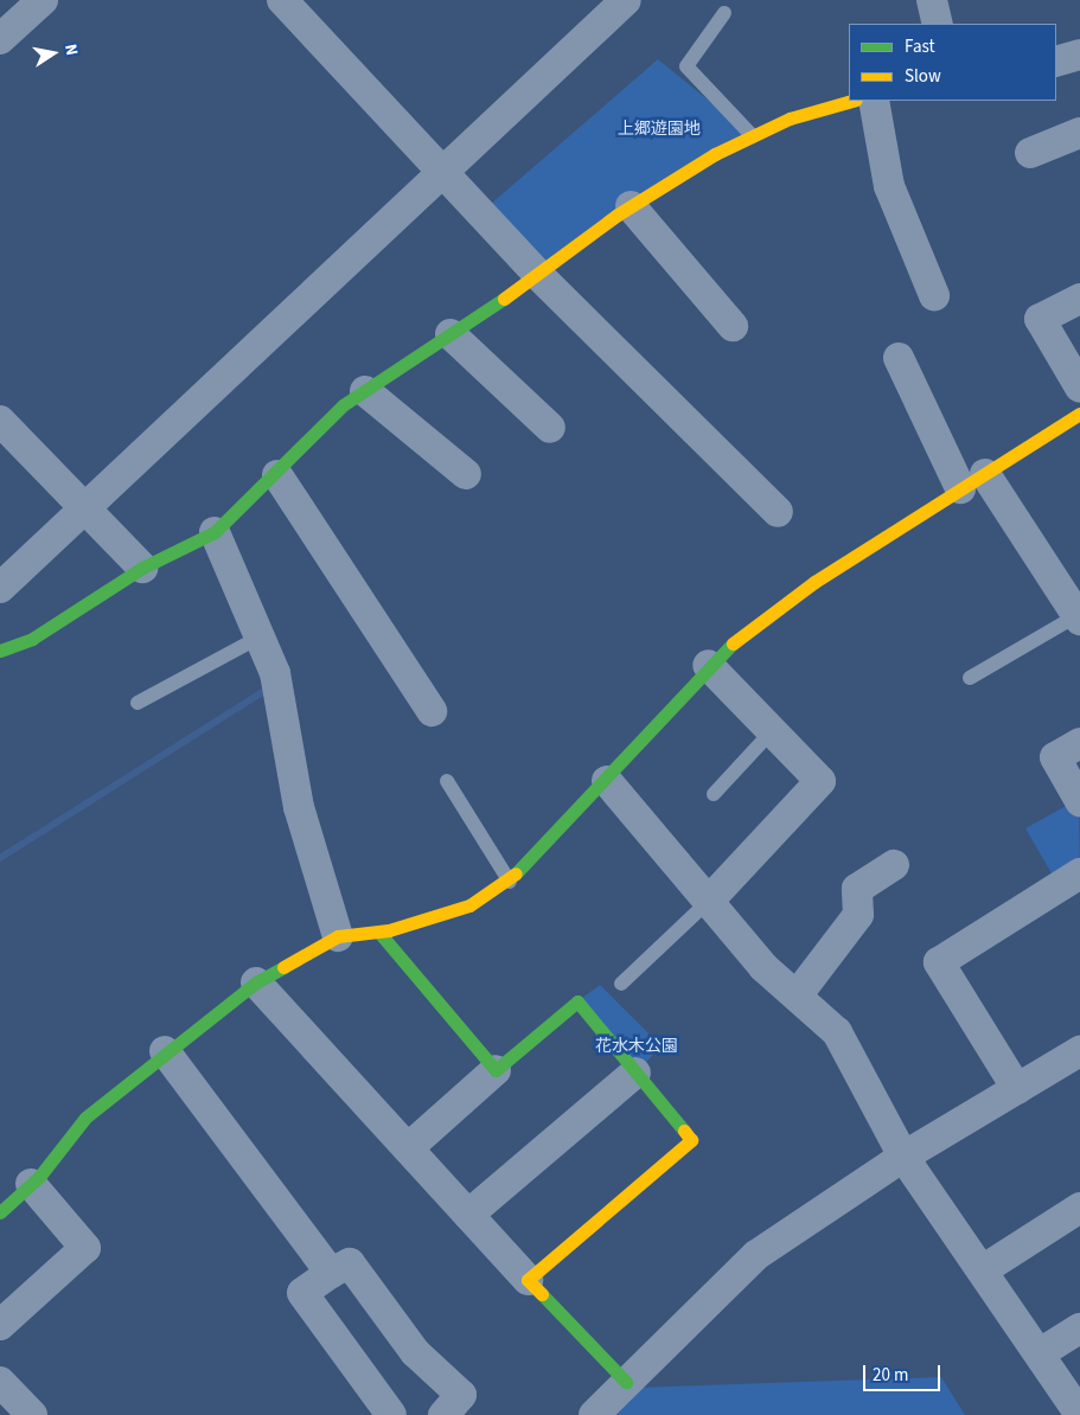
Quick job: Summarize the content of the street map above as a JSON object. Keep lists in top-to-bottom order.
{
  "parks": ["上郷遊園地", "花水木公園"],
  "legend": ["Fast", "Slow"],
  "scale_bar": "20 m",
  "north": "right"
}
